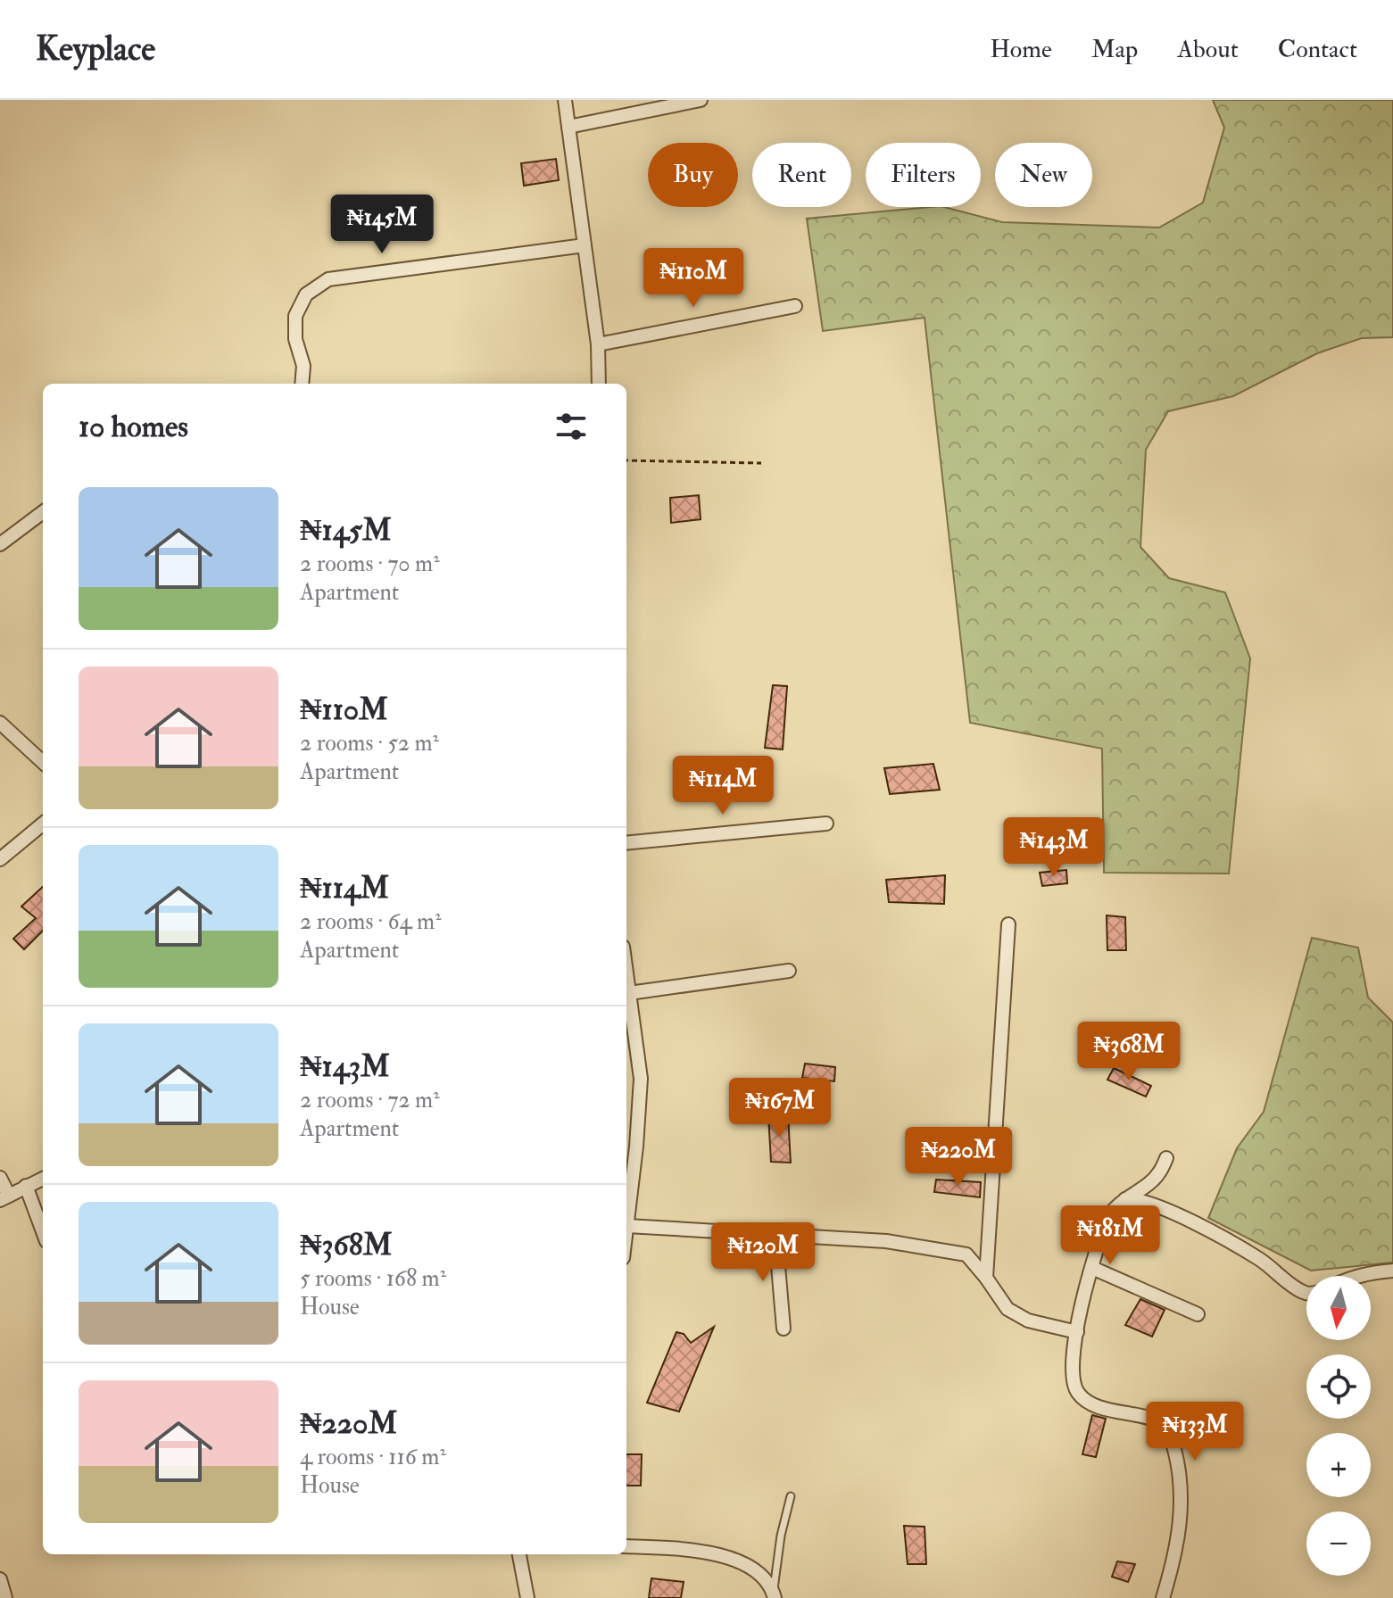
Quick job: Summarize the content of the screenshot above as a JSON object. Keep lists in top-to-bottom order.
{
  "north": "bottom",
  "page": {
    "header": "Keyplace",
    "nav": [
      "Home",
      "Map",
      "About",
      "Contact"
    ],
    "chip": [
      "Buy",
      "Rent",
      "Filters",
      "New"
    ],
    "price": [
      "₦145M",
      "₦110M",
      "₦114M",
      "₦143M",
      "₦368M",
      "₦167M",
      "₦220M",
      "₦181M",
      "₦120M",
      "₦133M"
    ],
    "heading": "10 homes",
    "list": [
      {
        "name": "₦145M",
        "note": "2 rooms · 70 m² · Apartment"
      },
      {
        "name": "₦110M",
        "note": "2 rooms · 52 m² · Apartment"
      },
      {
        "name": "₦114M",
        "note": "2 rooms · 64 m² · Apartment"
      },
      {
        "name": "₦143M",
        "note": "2 rooms · 72 m² · Apartment"
      },
      {
        "name": "₦368M",
        "note": "5 rooms · 168 m² · House"
      },
      {
        "name": "₦220M",
        "note": "4 rooms · 116 m² · House"
      }
    ],
    "map_buttons": ["+", "−"]
  }
}
